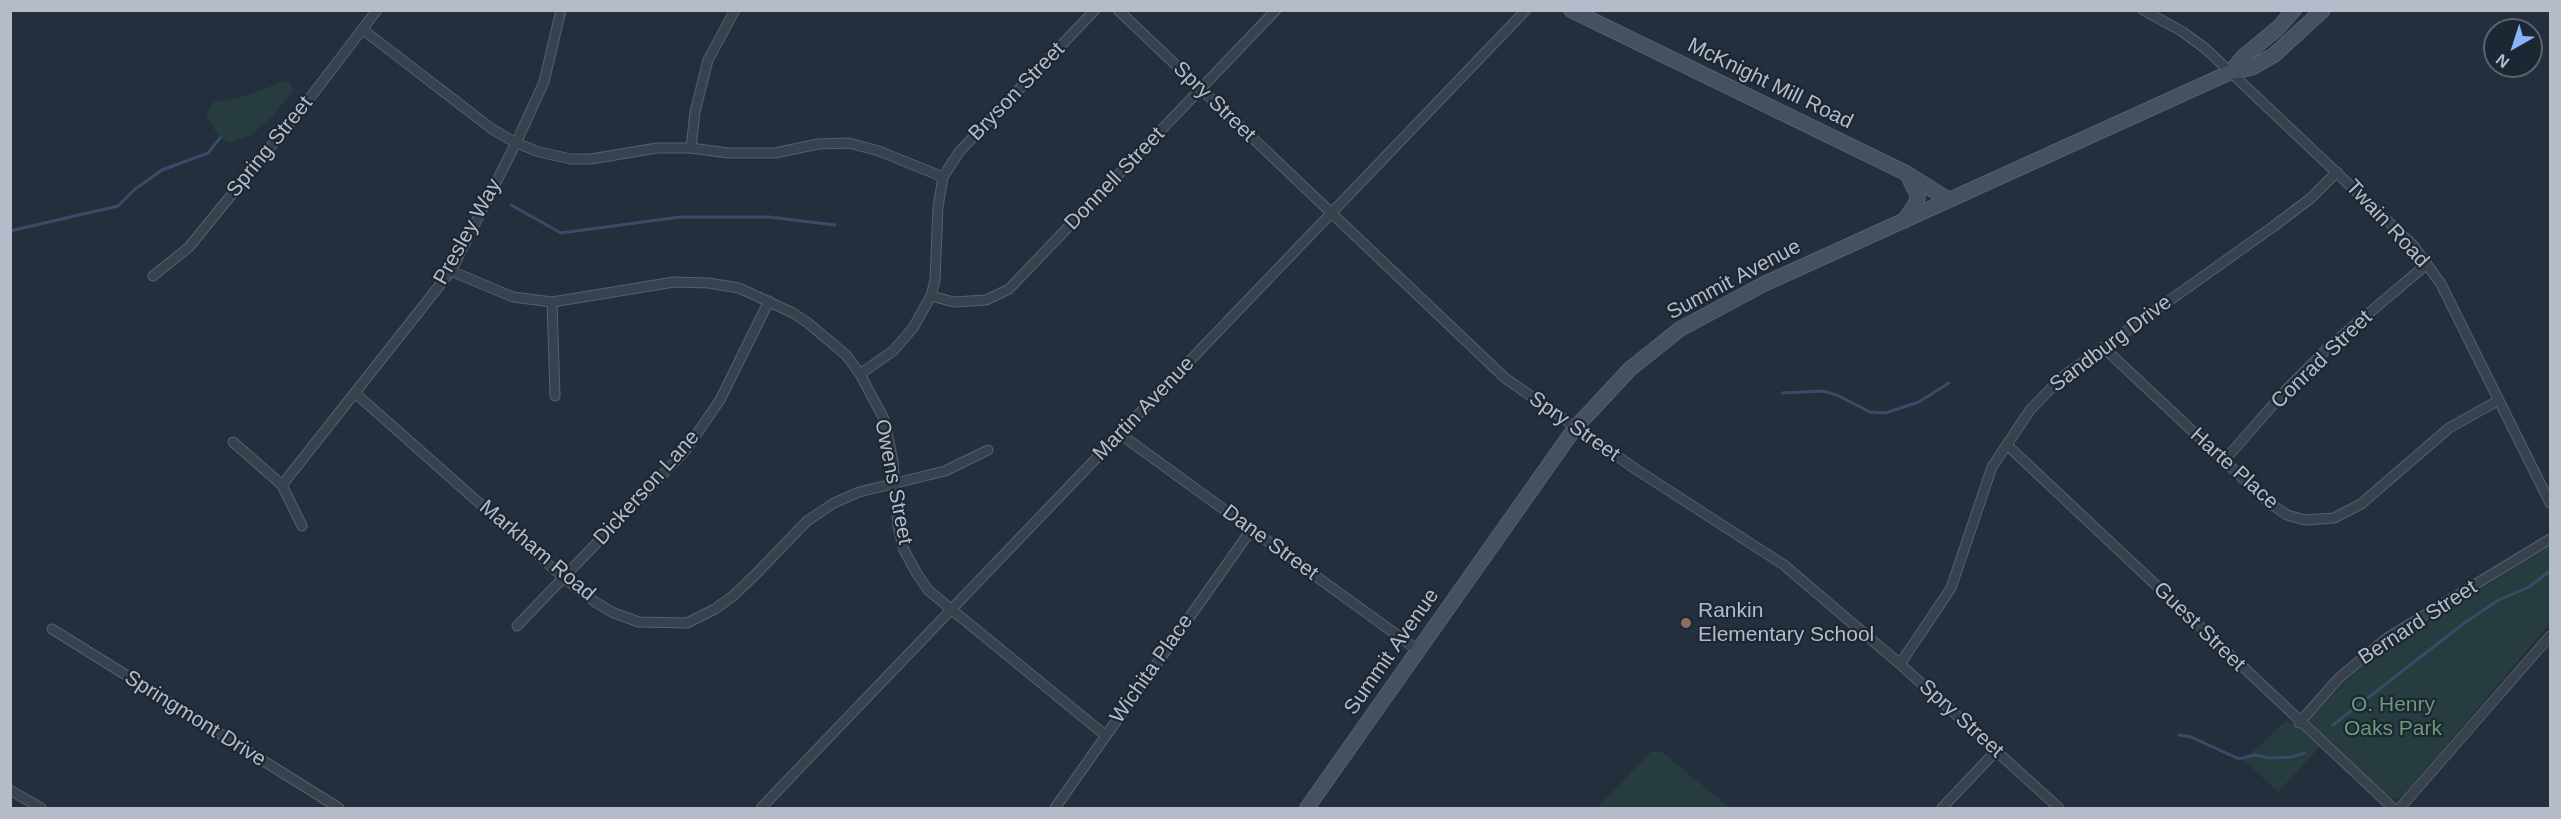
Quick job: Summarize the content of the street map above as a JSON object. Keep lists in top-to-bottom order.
{
  "streets": {
    "main road": ["McKnight Mill Road", "Summit Avenue"],
    "street": [
      "Bryson Street",
      "Spry Street",
      "Spring Street",
      "Donnell Street",
      "Twain Road",
      "Presley Way",
      "Sandburg Drive",
      "Conrad Street",
      "Martin Avenue",
      "Harte Place",
      "Owens Street",
      "Dickerson Lane",
      "Dane Street",
      "Markham Road",
      "Bernard Street",
      "Guest Street",
      "Wichita Place",
      "Springmont Drive"
    ]
  },
  "crossings": [
    ["McKnight Mill Road", "Summit Avenue"],
    ["Spry Street", "Donnell Street"],
    ["Spry Street", "Summit Avenue"],
    ["Spry Street", "Sandburg Drive"],
    ["Spry Street", "Martin Avenue"],
    ["Twain Road", "Summit Avenue"],
    ["Twain Road", "Sandburg Drive"],
    ["Twain Road", "Conrad Street"],
    ["Twain Road", "Harte Place"],
    ["Presley Way", "Owens Street"],
    ["Presley Way", "Markham Road"],
    ["Summit Avenue", "Dane Street"],
    ["Sandburg Drive", "Harte Place"],
    ["Sandburg Drive", "Guest Street"],
    ["Conrad Street", "Harte Place"],
    ["Martin Avenue", "Owens Street"],
    ["Martin Avenue", "Dane Street"],
    ["Owens Street", "Dickerson Lane"],
    ["Owens Street", "Markham Road"],
    ["Owens Street", "Wichita Place"],
    ["Dickerson Lane", "Markham Road"],
    ["Dane Street", "Wichita Place"],
    ["Bernard Street", "Guest Street"]
  ],
  "parks": ["O. Henry Oaks Park"],
  "places": ["Rankin Elementary School"],
  "north": "bottom left"
}
